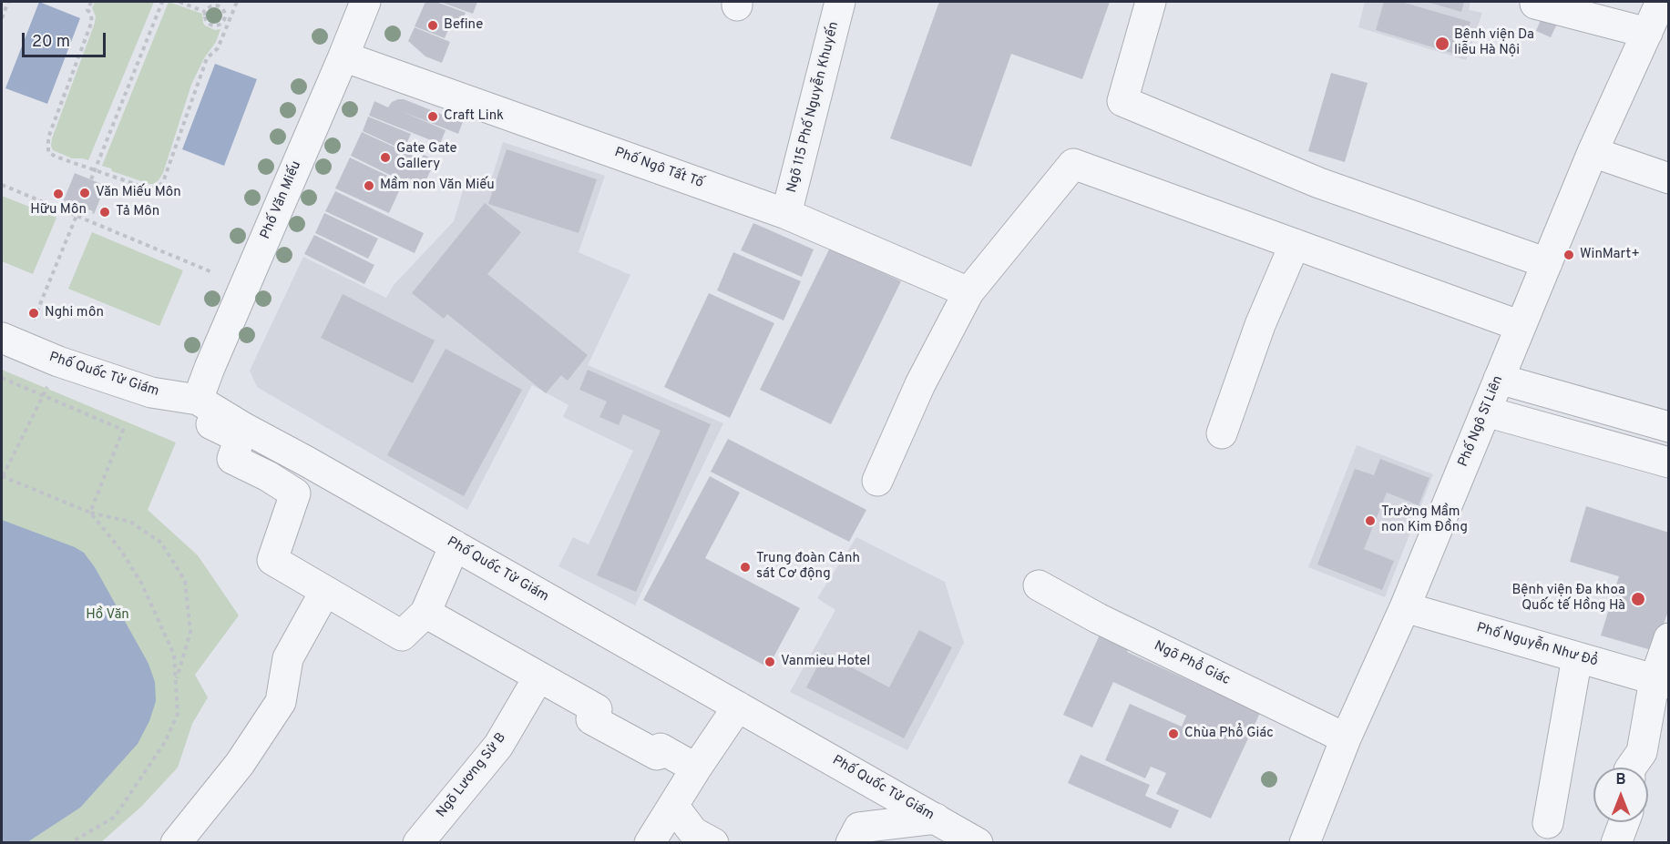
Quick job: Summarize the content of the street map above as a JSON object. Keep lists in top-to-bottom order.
{
  "streets": {
    "street": [
      "Ngõ 115 Phố Nguyễn Khuyến",
      "Phố Ngô Tất Tố",
      "Phố Văn Miếu",
      "Phố Quốc Tử Giám",
      "Phố Ngô Sĩ Liên",
      "Phố Nguyễn Như Đổ",
      "Ngõ Phổ Giác",
      "Ngõ Lương Sử B"
    ]
  },
  "crossings": [
    ["Ngõ 115 Phố Nguyễn Khuyến", "Phố Ngô Tất Tố"],
    ["Phố Ngô Tất Tố", "Phố Văn Miếu"],
    ["Phố Văn Miếu", "Phố Quốc Tử Giám"],
    ["Phố Ngô Sĩ Liên", "Phố Nguyễn Như Đổ"],
    ["Phố Ngô Sĩ Liên", "Ngõ Phổ Giác"]
  ],
  "parks": ["Hồ Văn"],
  "places": [
    "Befine",
    "Bệnh viện Da liễu Hà Nội",
    "Craft Link",
    "Gate Gate Gallery",
    "Mầm non Văn Miếu",
    "Văn Miếu Môn",
    "Hữu Môn",
    "Tả Môn",
    "WinMart+",
    "Nghi môn",
    "Trường Mầm non Kim Đồng",
    "Trung đoàn Cảnh sát Cơ động",
    "Bệnh viện Đa khoa Quốc tế Hồng Hà",
    "Vanmieu Hotel",
    "Chùa Phổ Giác"
  ],
  "scale_bar": "20 m",
  "north": "top"
}
